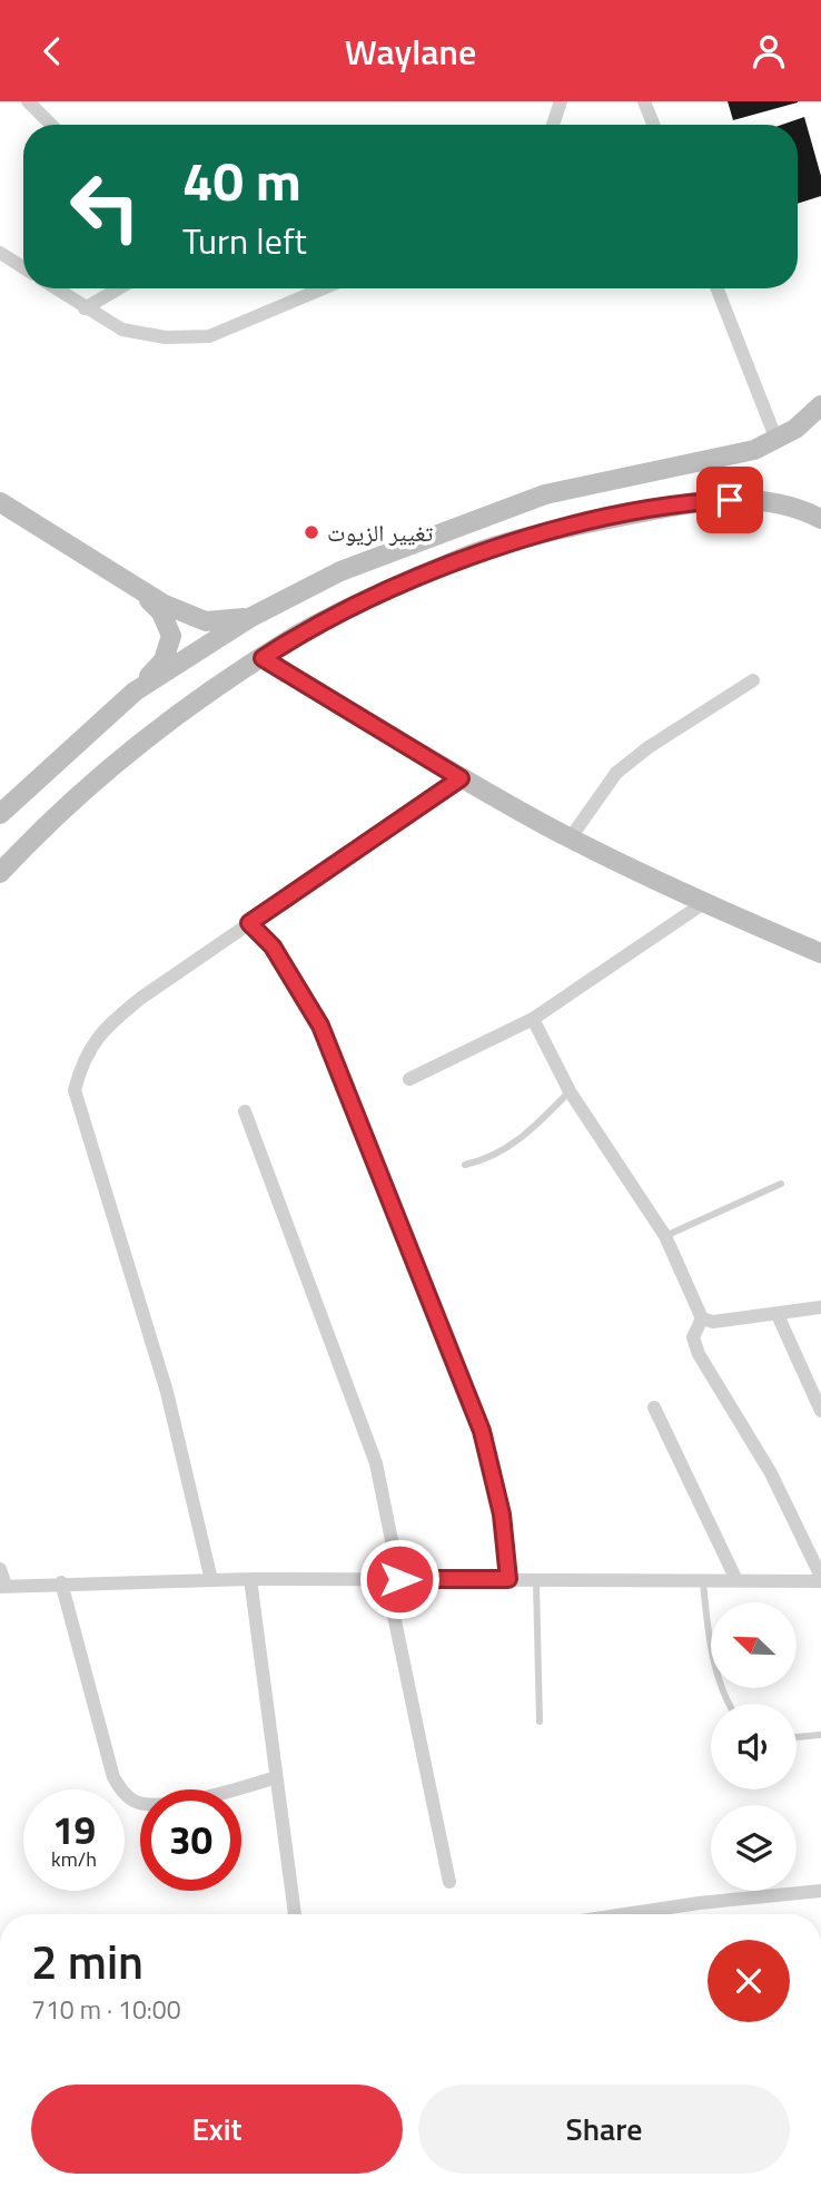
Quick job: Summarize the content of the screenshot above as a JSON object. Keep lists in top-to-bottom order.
{
  "places": ["تغيير الزيوت"],
  "north": "top left",
  "page": {
    "header": "Waylane",
    "turn": ["40 m", "Turn left"],
    "speed": "19 km/h",
    "limit": "30",
    "heading": ["2 min", "710 m · 10:00"],
    "buttons": ["Exit", "Share"]
  }
}
